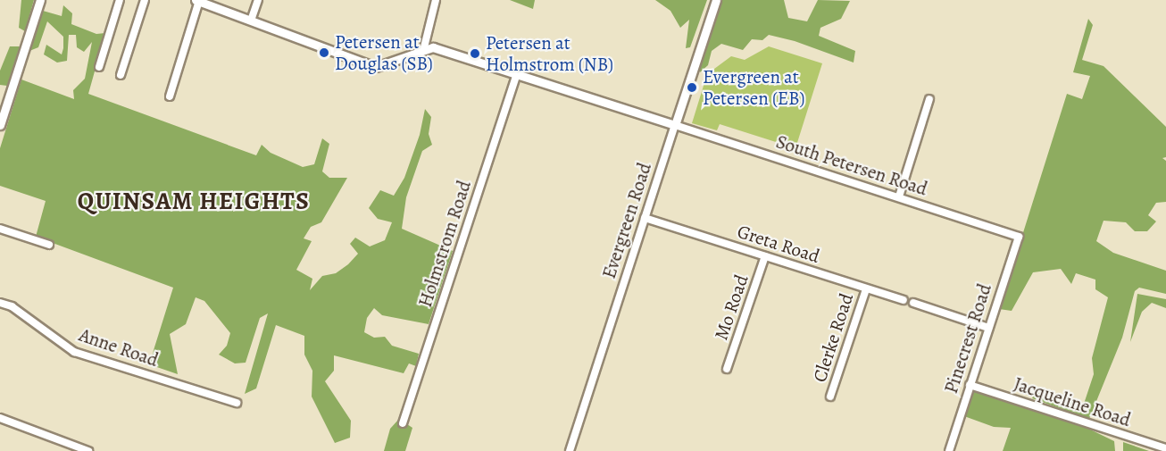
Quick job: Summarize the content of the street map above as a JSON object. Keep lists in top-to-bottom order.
{
  "streets": {
    "street": [
      "South Petersen Road",
      "Evergreen Road",
      "Holmstrom Road",
      "Greta Road",
      "Mo Road",
      "Clerke Road",
      "Pinecrest Road",
      "Anne Road",
      "Jacqueline Road"
    ]
  },
  "crossings": [
    ["South Petersen Road", "Evergreen Road"],
    ["South Petersen Road", "Pinecrest Road"],
    ["Evergreen Road", "Greta Road"],
    ["Greta Road", "Mo Road"],
    ["Greta Road", "Clerke Road"],
    ["Pinecrest Road", "Jacqueline Road"]
  ],
  "districts": ["QUINSAM HEIGHTS"],
  "places": ["Petersen at Douglas (SB)", "Petersen at Holmstrom (NB)", "Evergreen at Petersen (EB)"]
}
